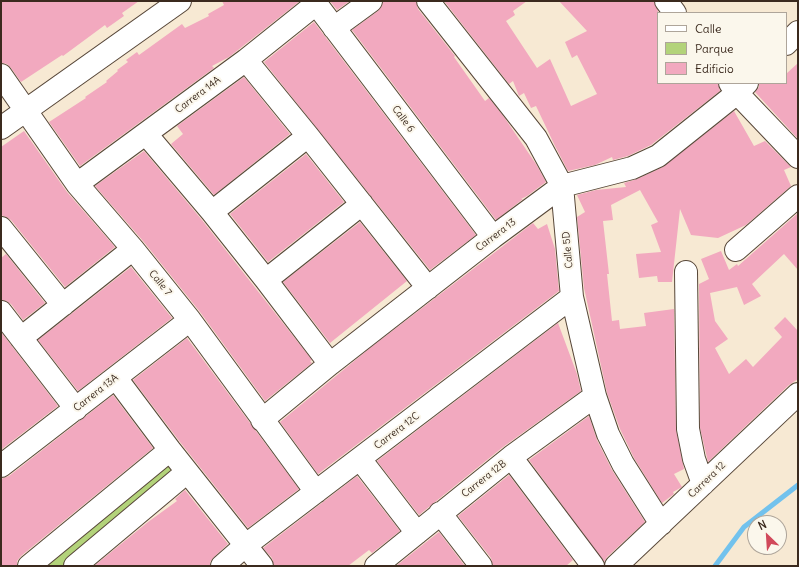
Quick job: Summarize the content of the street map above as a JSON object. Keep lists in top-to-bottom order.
{
  "streets": {
    "street": [
      "Carrera 14A",
      "Calle 6",
      "Carrera 13",
      "Calle 5D",
      "Calle 7",
      "Carrera 13A",
      "Carrera 12C",
      "Carrera 12B",
      "Carrera 12"
    ]
  },
  "crossings": [
    ["Carrera 14A", "Calle 6"],
    ["Carrera 14A", "Calle 7"],
    ["Calle 6", "Carrera 13"],
    ["Carrera 13", "Calle 5D"],
    ["Carrera 13", "Calle 7"],
    ["Calle 5D", "Carrera 12C"],
    ["Calle 5D", "Carrera 12B"],
    ["Calle 5D", "Carrera 12"],
    ["Calle 7", "Carrera 13A"],
    ["Calle 7", "Carrera 12C"]
  ],
  "legend": ["Calle", "Parque", "Edificio"],
  "north": "top left"
}
